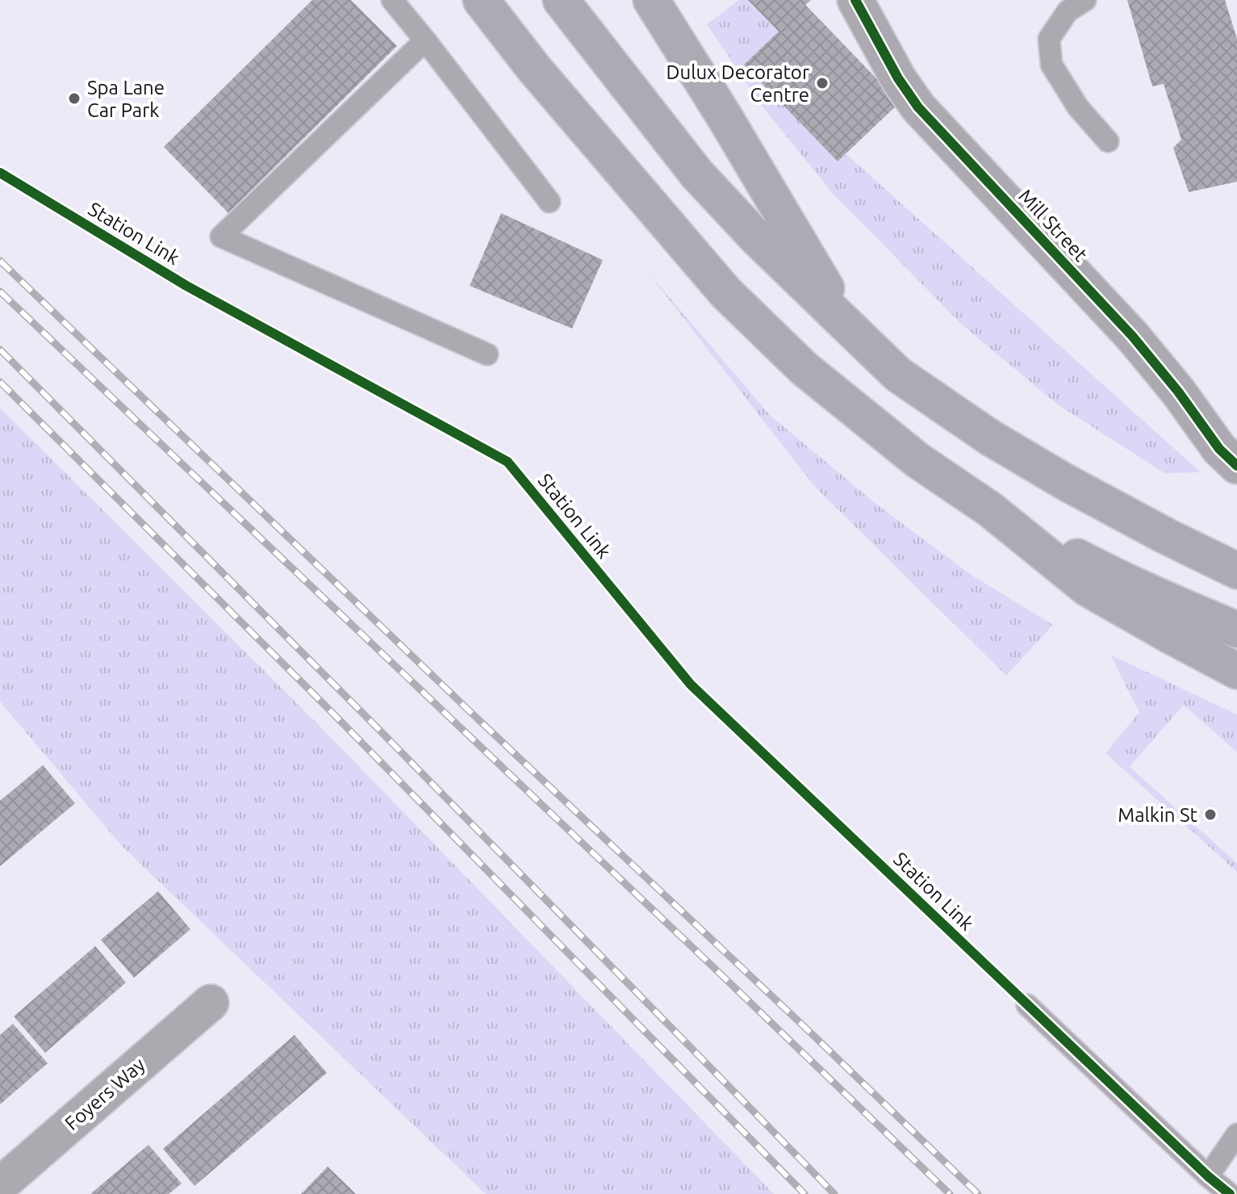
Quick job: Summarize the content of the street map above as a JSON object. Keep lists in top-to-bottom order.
{
  "streets": {
    "street": ["Mill Street", "Foyers Way"],
    "cycle path": ["Station Link"]
  },
  "places": ["Dulux Decorator Centre", "Spa Lane Car Park", "Malkin St"]
}
